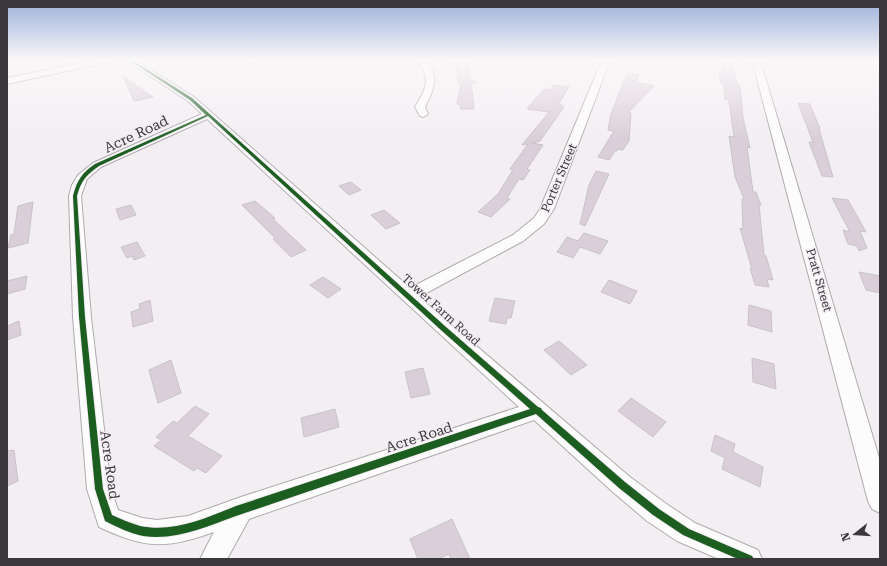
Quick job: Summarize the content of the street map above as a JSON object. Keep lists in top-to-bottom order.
{
  "streets": {
    "street": [
      "Acre Road",
      "Porter Street",
      "Pratt Street",
      "Tower Farm Road"
    ]
  },
  "crossings": [
    ["Acre Road", "Tower Farm Road"],
    ["Porter Street", "Tower Farm Road"]
  ],
  "north": "left"
}
